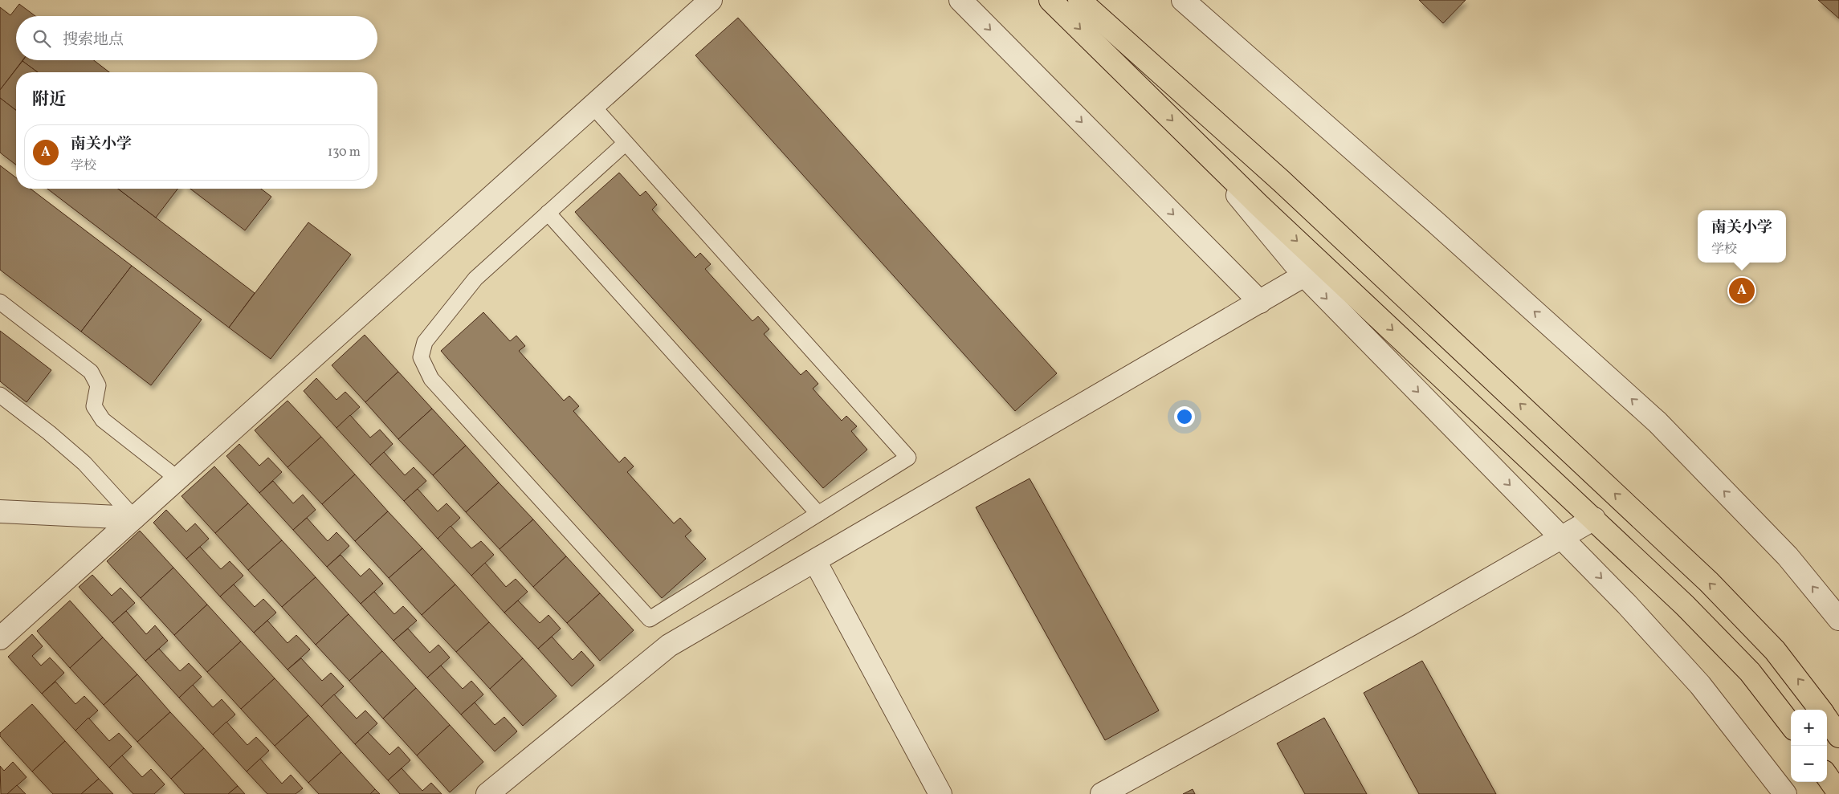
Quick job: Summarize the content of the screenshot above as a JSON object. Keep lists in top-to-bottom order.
{
  "page": {
    "search": "搜索地点",
    "heading": "附近",
    "list": [
      {
        "mark": "A",
        "name": "南关小学",
        "note": "学校",
        "value": "130 m"
      }
    ],
    "popup": ["南关小学", "学校"],
    "pins": "A",
    "map_buttons": ["+", "−"]
  }
}
